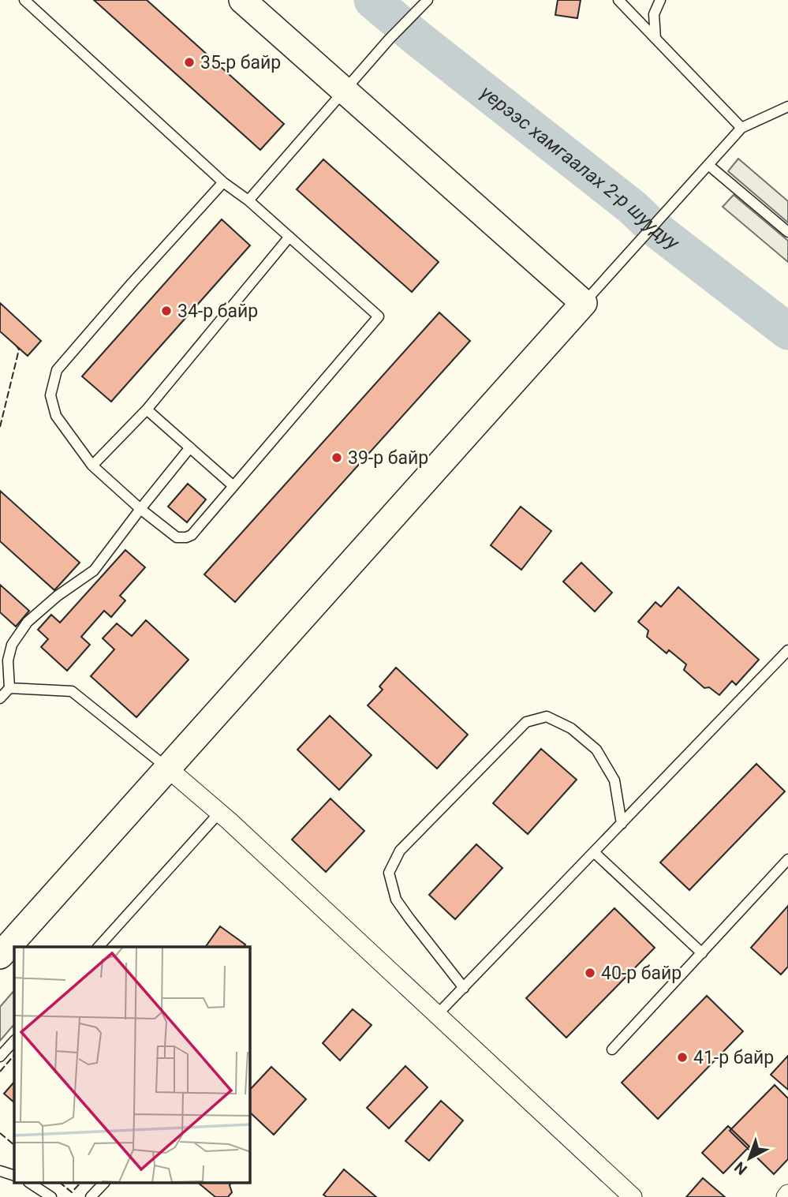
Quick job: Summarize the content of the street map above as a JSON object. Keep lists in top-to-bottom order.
{
  "water": ["үерээс хамгаалах 2-р шуудуу"],
  "places": [
    "35-р байр",
    "34-р байр",
    "39-р байр",
    "40-р байр",
    "41-р байр"
  ],
  "north": "bottom left"
}
